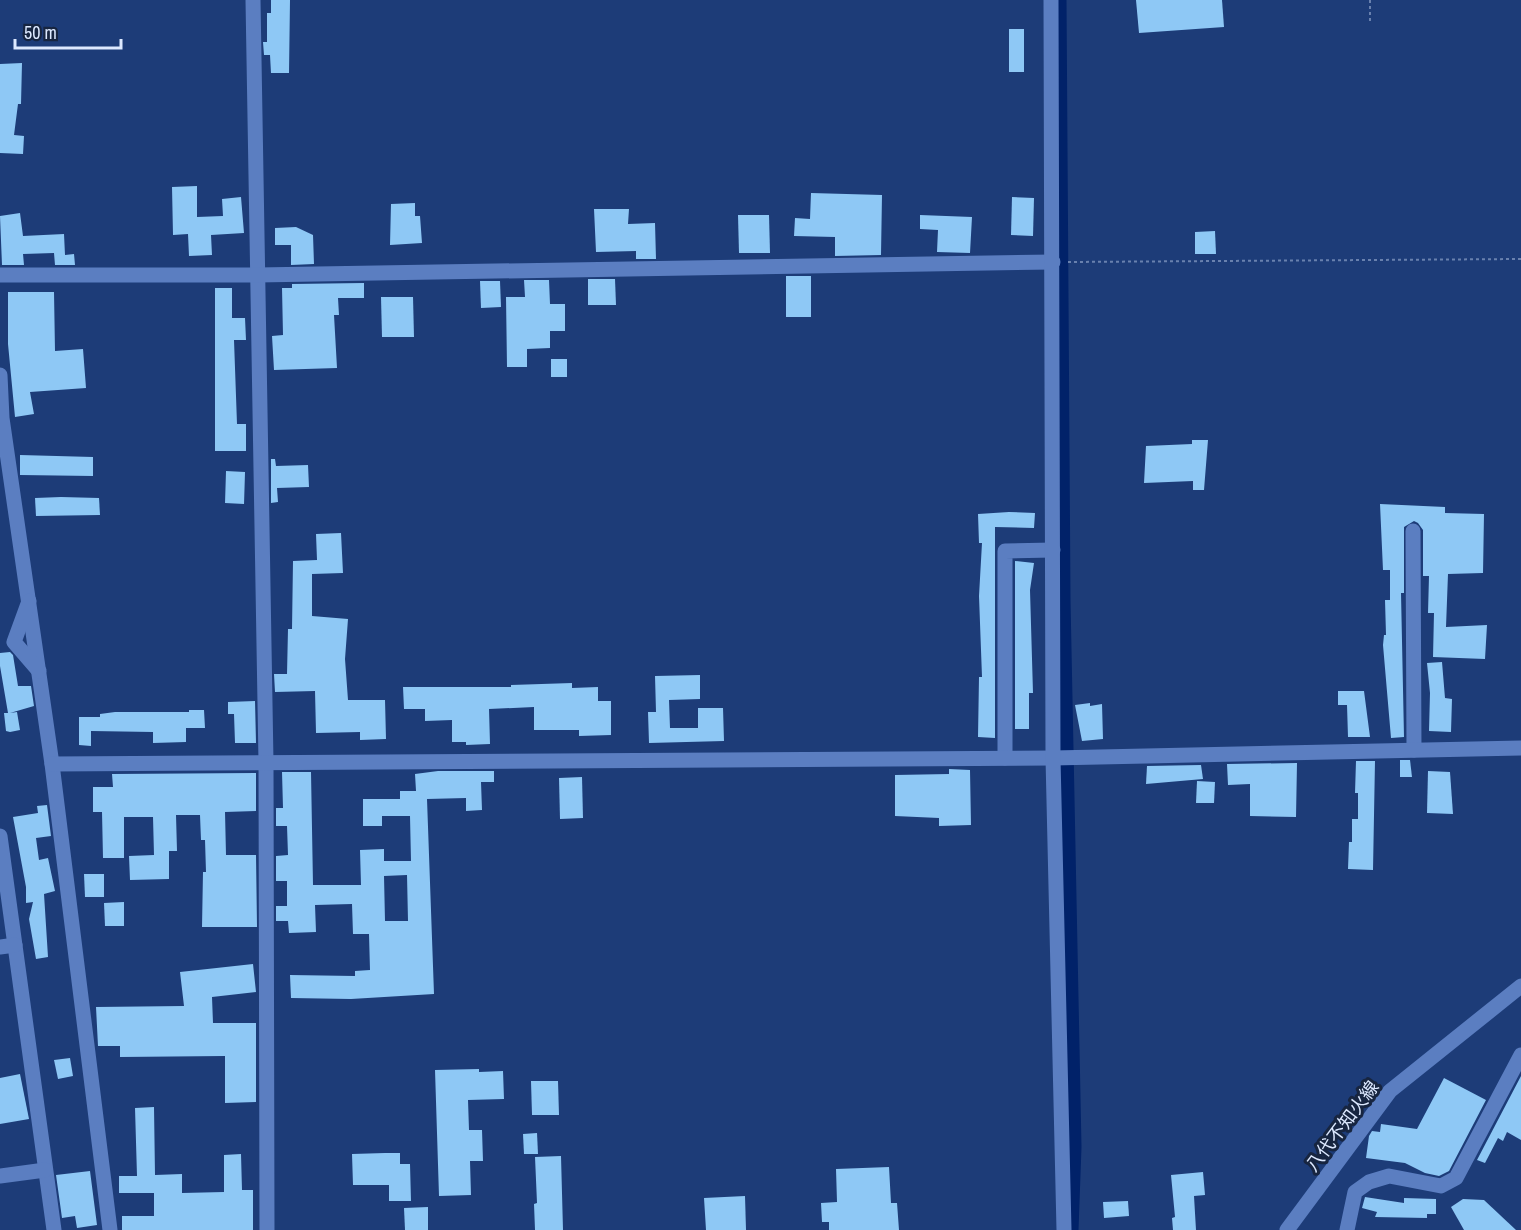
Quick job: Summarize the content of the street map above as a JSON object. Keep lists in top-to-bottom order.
{
  "streets": {
    "street": ["八代不知火線"]
  },
  "scale_bar": "50 m"
}
